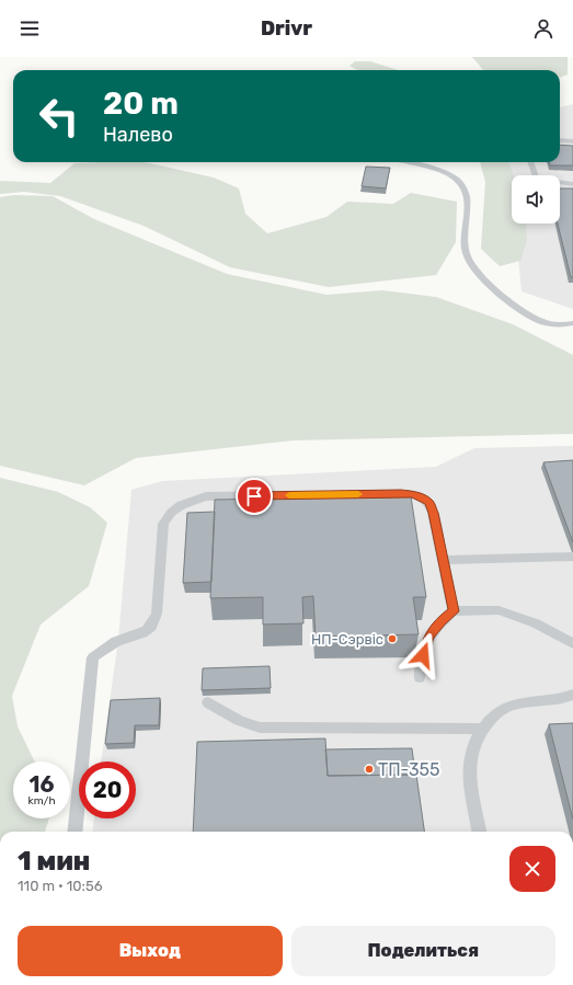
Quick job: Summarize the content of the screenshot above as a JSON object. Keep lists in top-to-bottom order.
{
  "places": ["НП-Сэрвіс", "ТП-355"],
  "page": {
    "header": "Drivr",
    "turn": ["20 m", "Налево"],
    "speed": "16 km/h",
    "limit": "20",
    "heading": ["1 мин", "110 m · 10:56"],
    "buttons": ["Выход", "Поделиться"]
  }
}
